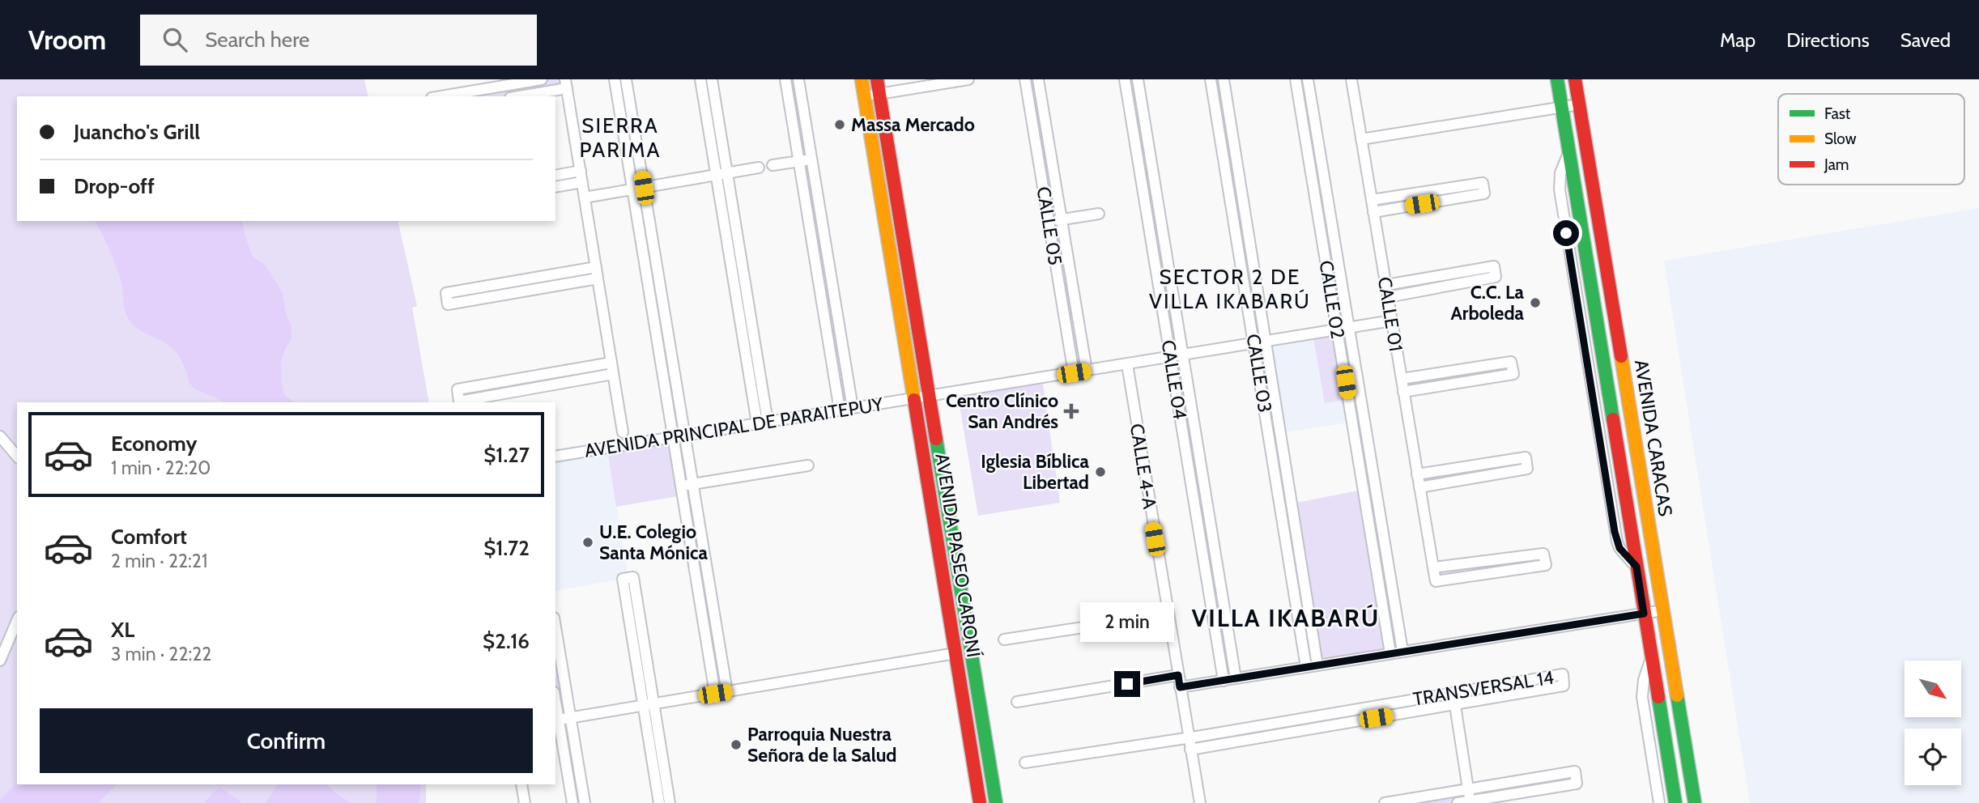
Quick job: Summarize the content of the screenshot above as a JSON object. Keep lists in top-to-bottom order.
{
  "streets": {
    "street": [
      "CALLE 05",
      "CALLE 02",
      "CALLE 01",
      "CALLE 03",
      "CALLE 04",
      "AVENIDA PRINCIPAL DE PARAITEPUY",
      "AVENIDA CARACAS",
      "CALLE 4-A",
      "AVENIDA PASEO CARONÍ",
      "TRANSVERSAL 14"
    ]
  },
  "crossings": [
    ["CALLE 05", "AVENIDA PRINCIPAL DE PARAITEPUY"],
    ["CALLE 02", "AVENIDA PRINCIPAL DE PARAITEPUY"],
    ["CALLE 01", "AVENIDA PRINCIPAL DE PARAITEPUY"],
    ["CALLE 03", "AVENIDA PRINCIPAL DE PARAITEPUY"],
    ["CALLE 04", "AVENIDA PRINCIPAL DE PARAITEPUY"],
    ["AVENIDA PRINCIPAL DE PARAITEPUY", "CALLE 4-A"],
    ["AVENIDA PRINCIPAL DE PARAITEPUY", "AVENIDA PASEO CARONÍ"],
    ["CALLE 4-A", "TRANSVERSAL 14"]
  ],
  "districts": ["SIERRA PARIMA", "SECTOR 2 DE VILLA IKABARÚ", "VILLA IKABARÚ"],
  "places": {
    "other": [
      "Massa Mercado",
      "C.C. La Arboleda",
      "Iglesia Bíblica Libertad",
      "U.E. Colegio Santa Mónica",
      "Parroquia Nuestra Señora de la Salud"
    ],
    "health": ["Centro Clínico San Andrés"]
  },
  "legend": ["Fast", "Slow", "Jam"],
  "north": "bottom right",
  "page": {
    "header": "Vroom",
    "search": "Search here",
    "nav": ["Map", "Directions", "Saved"],
    "banner": ["Juancho's Grill", "Drop-off"],
    "list": [
      {
        "name": "Economy",
        "note": "1 min · 22:20",
        "value": "$1.27"
      },
      {
        "name": "Comfort",
        "note": "2 min · 22:21",
        "value": "$1.72"
      },
      {
        "name": "XL",
        "note": "3 min · 22:22",
        "value": "$2.16"
      }
    ],
    "bubble": "2 min",
    "buttons": "Confirm"
  }
}
